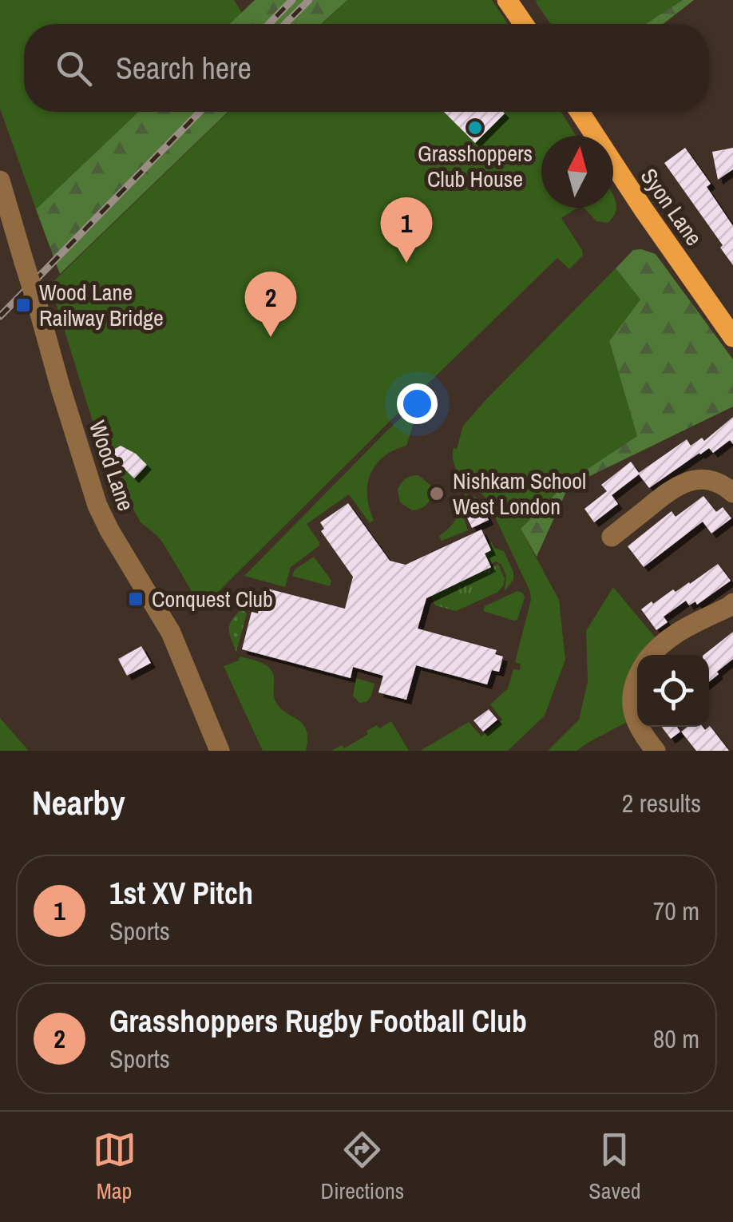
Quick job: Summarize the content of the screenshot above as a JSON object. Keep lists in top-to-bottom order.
{
  "streets": {
    "main road": ["Syon Lane"],
    "street": ["Wood Lane"]
  },
  "places": {
    "other": ["Grasshoppers Club House", "Nishkam School West London"],
    "transit": ["Wood Lane Railway Bridge", "Conquest Club"]
  },
  "north": "top",
  "page": {
    "search": "Search here",
    "pins": ["1", "2"],
    "heading": ["Nearby", "2 results"],
    "list": [
      {
        "mark": "1",
        "name": "1st XV Pitch",
        "note": "Sports",
        "value": "70 m"
      },
      {
        "mark": "2",
        "name": "Grasshoppers Rugby Football Club",
        "note": "Sports",
        "value": "80 m"
      }
    ],
    "nav": ["Map", "Directions", "Saved"]
  }
}
